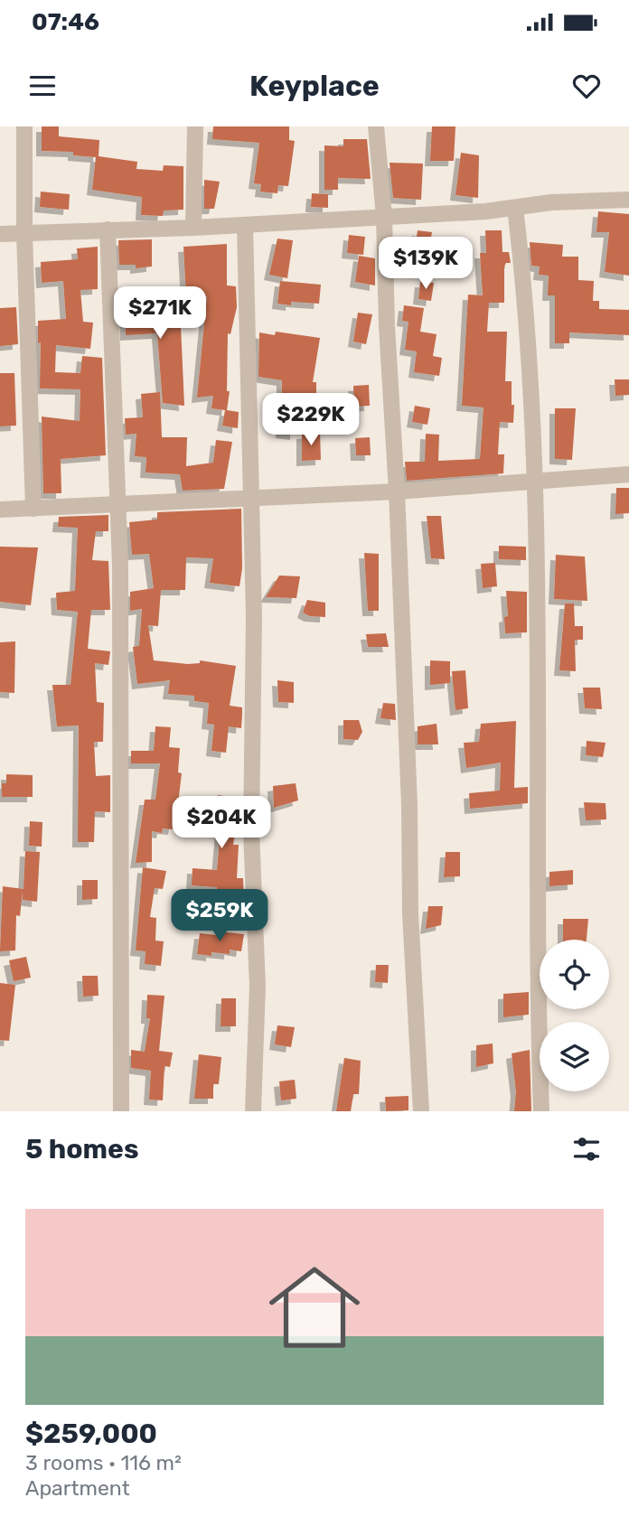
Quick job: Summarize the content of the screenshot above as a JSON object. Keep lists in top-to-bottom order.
{
  "page": {
    "status": "07:46",
    "header": "Keyplace",
    "price": [
      "$139K",
      "$271K",
      "$229K",
      "$204K",
      "$259K"
    ],
    "heading": "5 homes",
    "list": [
      {
        "name": "$259,000",
        "note": "3 rooms · 116 m² · Apartment"
      }
    ]
  }
}
